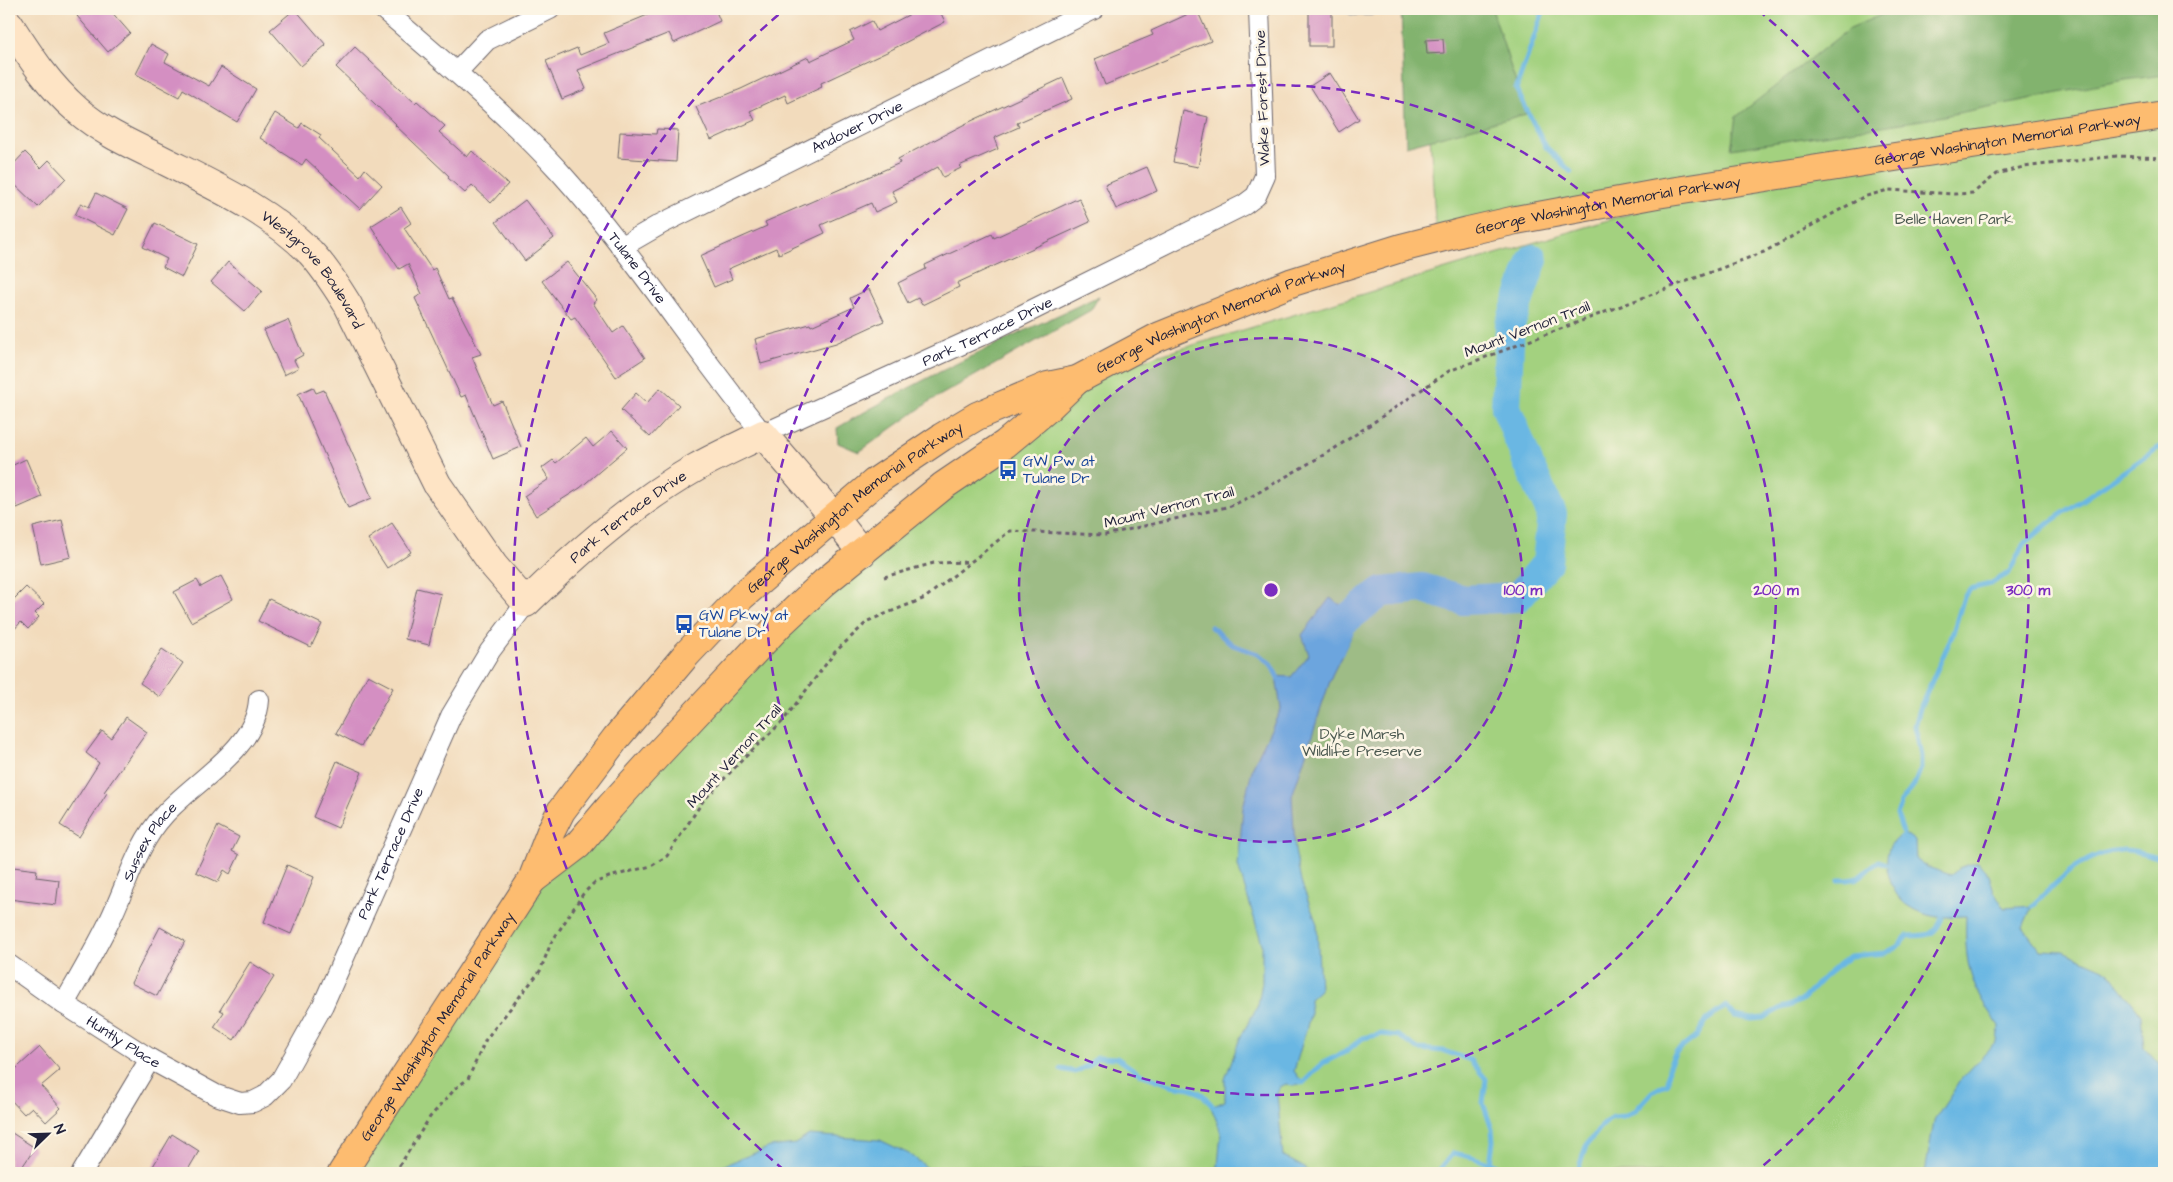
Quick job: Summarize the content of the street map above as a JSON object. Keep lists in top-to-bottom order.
{
  "streets": {
    "main road": ["George Washington Memorial Parkway"],
    "street": [
      "Wake Forest Drive",
      "Andover Drive",
      "Tulane Drive",
      "Westgrove Boulevard",
      "Park Terrace Drive",
      "Sussex Place",
      "Huntly Place"
    ],
    "path": ["Mount Vernon Trail"]
  },
  "crossings": [
    ["Wake Forest Drive", "Park Terrace Drive"],
    ["Andover Drive", "Tulane Drive"],
    ["George Washington Memorial Parkway", "Tulane Drive"],
    ["Tulane Drive", "Park Terrace Drive"],
    ["Westgrove Boulevard", "Park Terrace Drive"],
    ["Park Terrace Drive", "Huntly Place"],
    ["Sussex Place", "Huntly Place"]
  ],
  "parks": ["Belle Haven Park", "Dyke Marsh Wildlife Preserve"],
  "places": {
    "bus stop": ["GW Pw at Tulane Dr", "GW Pkwy at Tulane Dr"]
  },
  "north": "top right",
  "rings": ["100 m", "200 m", "300 m"]
}
